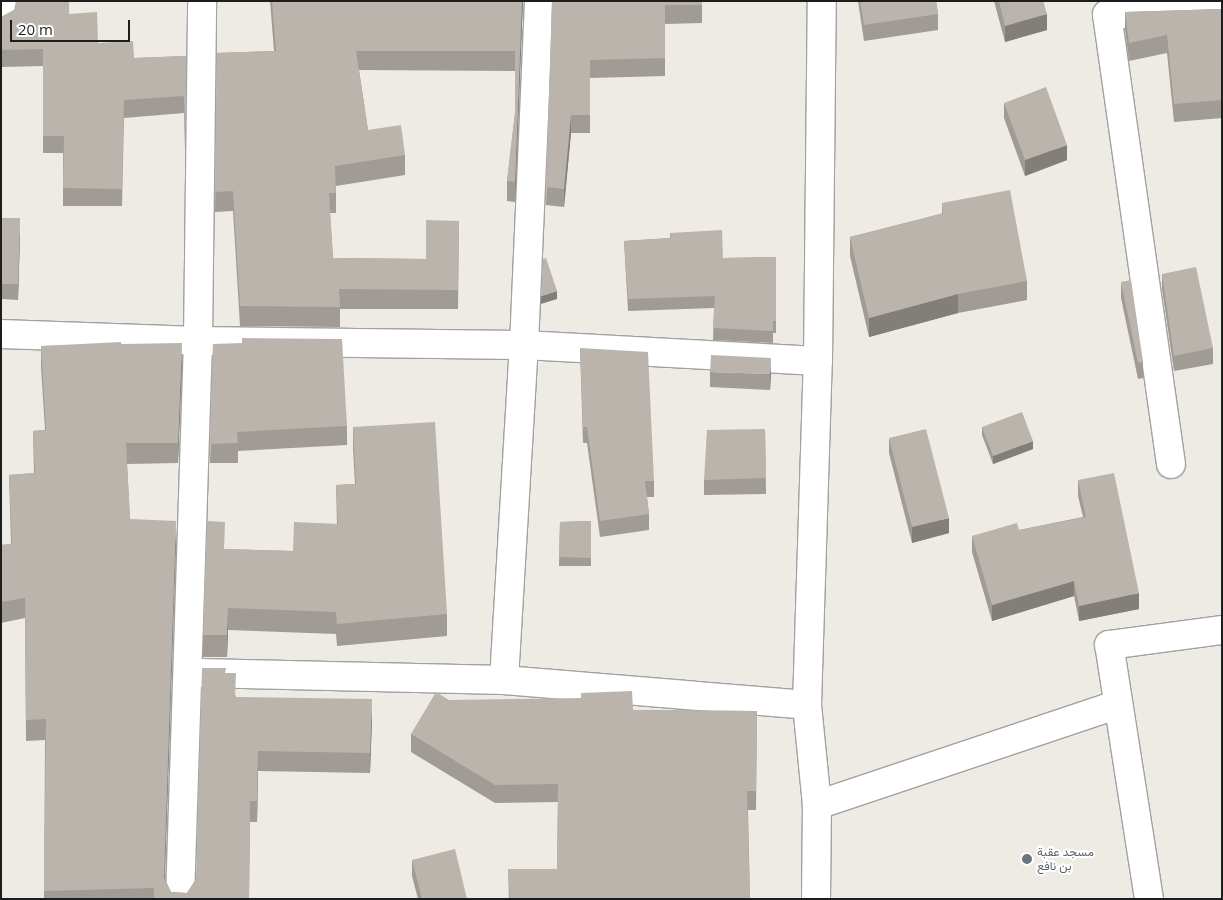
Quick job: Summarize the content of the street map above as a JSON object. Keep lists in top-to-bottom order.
{
  "places": ["مسجد عقبة بن نافع"],
  "scale_bar": "20 m"
}
